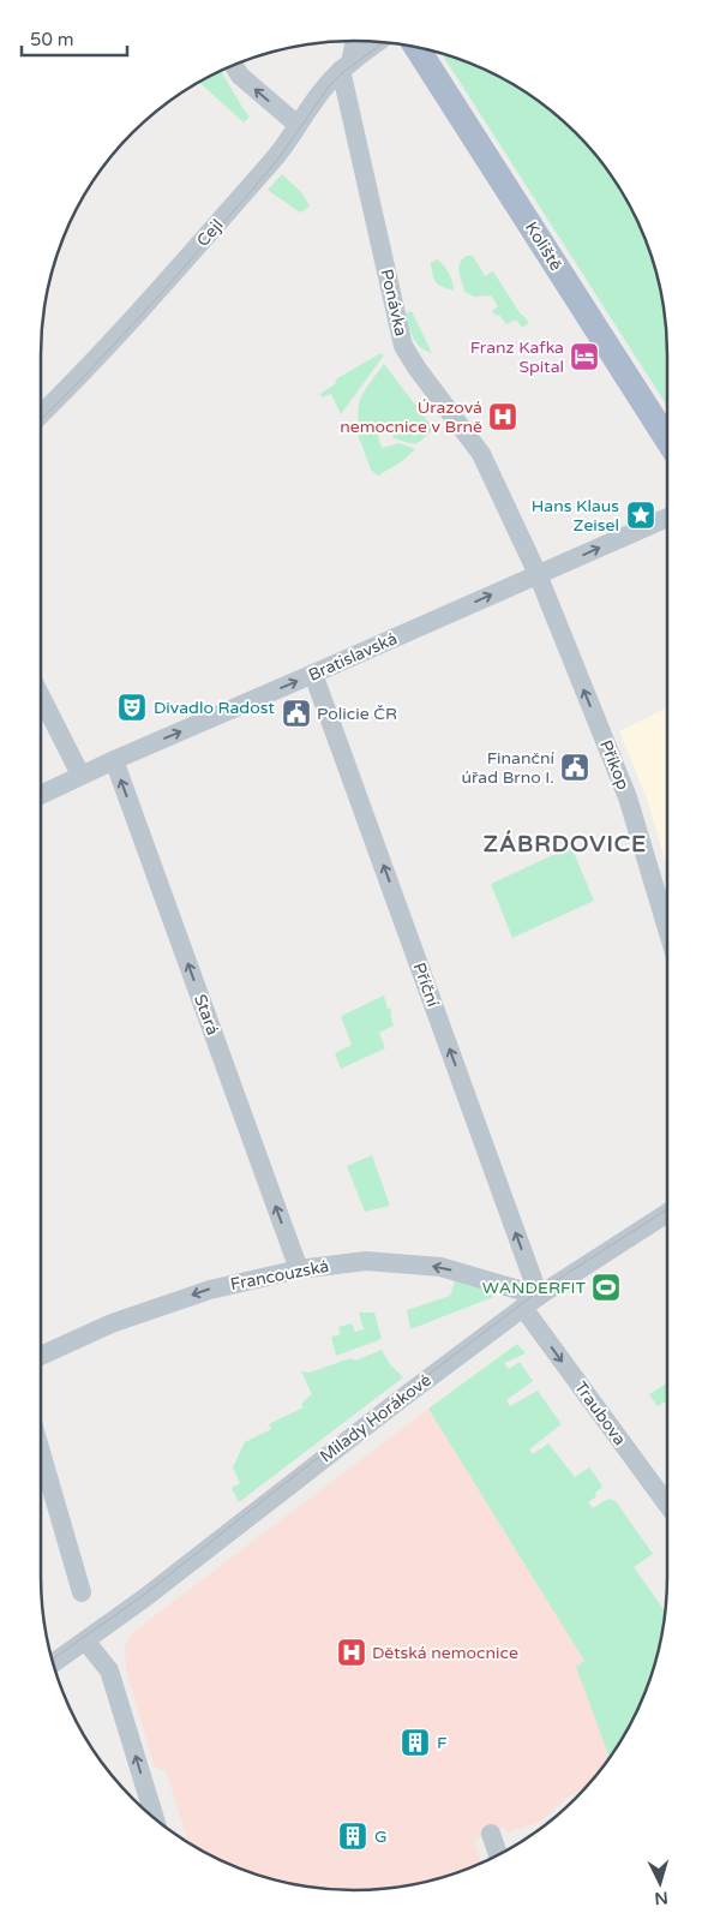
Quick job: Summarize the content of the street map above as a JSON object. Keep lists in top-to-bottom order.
{
  "streets": {
    "main road": ["Koliště"],
    "street": [
      "Cejl",
      "Ponávka",
      "Bratislavská",
      "Příkop",
      "Příční",
      "Stará",
      "Francouzská",
      "Traubova",
      "Milady Horákové"
    ]
  },
  "crossings": [
    ["Cejl", "Ponávka"],
    ["Ponávka", "Bratislavská"],
    ["Ponávka", "Příkop"],
    ["Bratislavská", "Příkop"],
    ["Bratislavská", "Příční"],
    ["Bratislavská", "Stará"],
    ["Příční", "Francouzská"],
    ["Příční", "Milady Horákové"],
    ["Stará", "Francouzská"],
    ["Francouzská", "Milady Horákové"],
    ["Traubova", "Milady Horákové"]
  ],
  "one_way": [
    "Bratislavská",
    "Příkop",
    "Příční",
    "Stará",
    "Francouzská",
    "Traubova"
  ],
  "districts": ["ZÁBRDOVICE"],
  "places": {
    "hotel": ["Franz Kafka Spital"],
    "hospital": ["Úrazová nemocnice v Brně", "Dětská nemocnice"],
    "place": ["Hans Klaus Zeisel"],
    "theatre": ["Divadlo Radost"],
    "public building": ["Policie ČR", "Finanční úřad Brno I."],
    "sports": ["WANDERFIT"],
    "building": ["F", "G"]
  },
  "scale_bar": "50 m",
  "north": "bottom"
}
